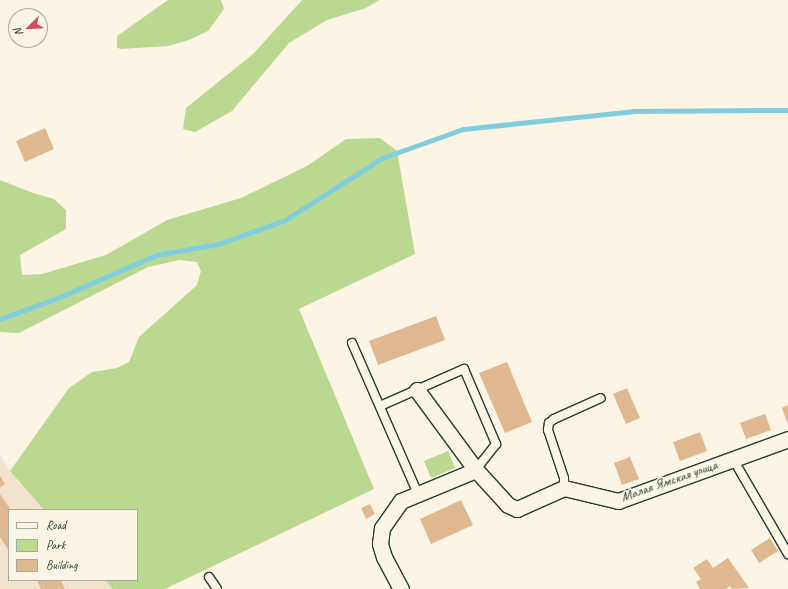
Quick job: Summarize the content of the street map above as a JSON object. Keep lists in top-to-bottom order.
{
  "streets": {
    "street": ["Малая Ямская улица"]
  },
  "legend": ["Road", "Park", "Building"],
  "north": "bottom left"
}
